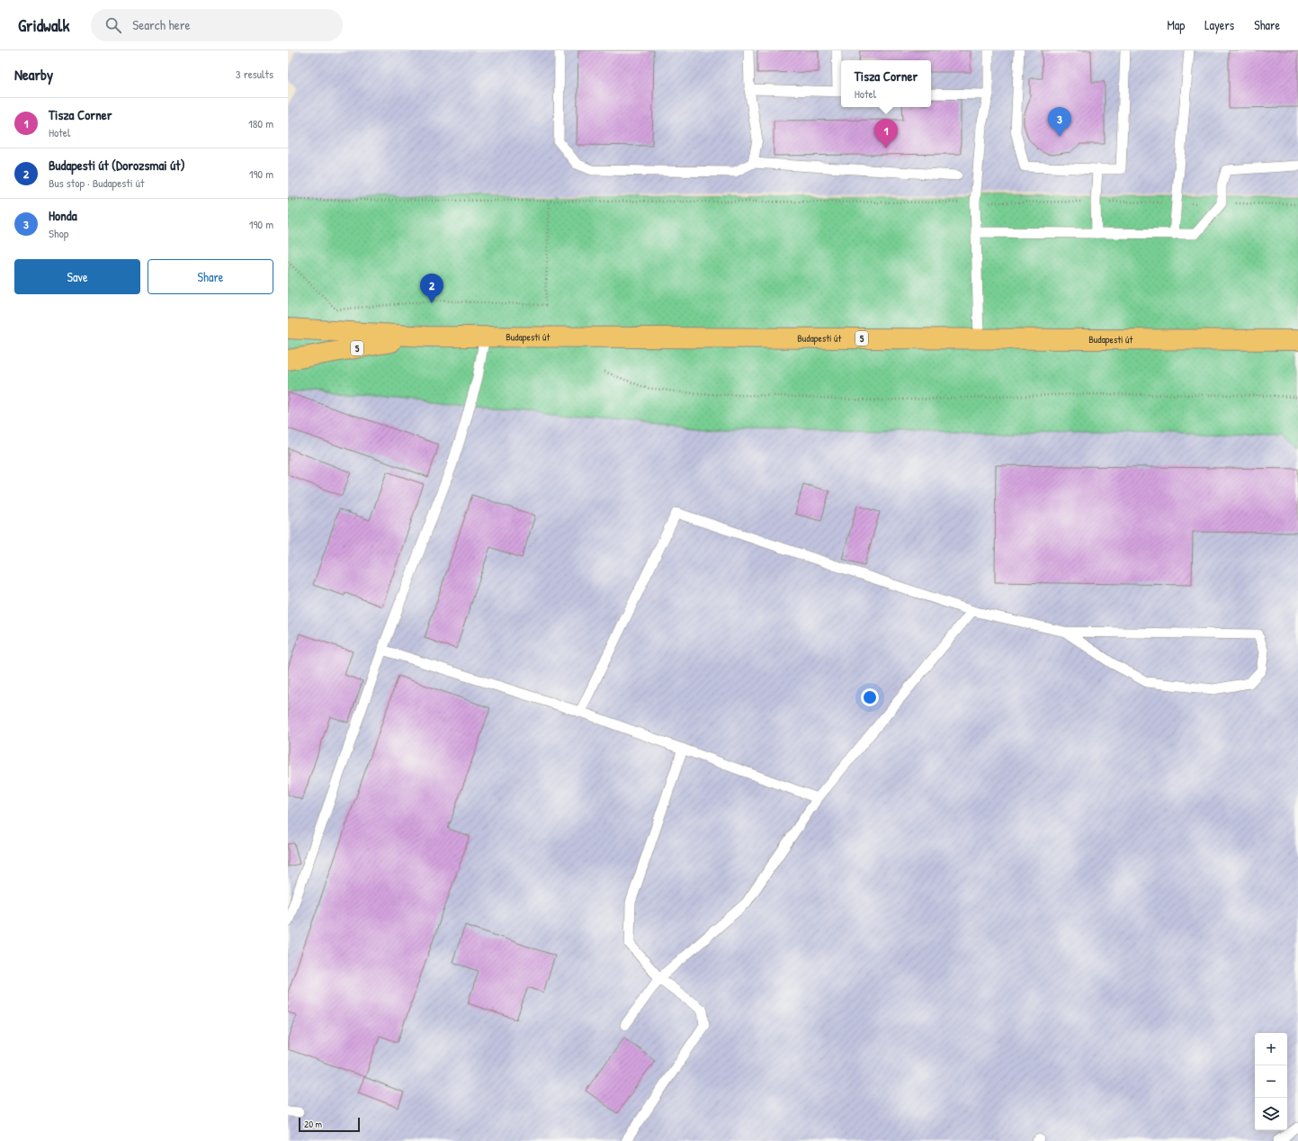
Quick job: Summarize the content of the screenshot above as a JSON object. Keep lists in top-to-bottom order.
{
  "streets": {
    "main road": ["Budapesti út", "5"]
  },
  "scale_bar": "20 m",
  "page": {
    "header": "Gridwalk",
    "search": "Search here",
    "nav": ["Map", "Layers", "Share"],
    "heading": ["Nearby", "3 results"],
    "popup": ["Tisza Corner", "Hotel"],
    "list": [
      {
        "mark": "1",
        "name": "Tisza Corner",
        "note": "Hotel",
        "value": "180 m"
      },
      {
        "mark": "2",
        "name": "Budapesti út (Dorozsmai út)",
        "note": "Bus stop · Budapesti út",
        "value": "190 m"
      },
      {
        "mark": "3",
        "name": "Honda",
        "note": "Shop",
        "value": "190 m"
      }
    ],
    "pins": ["3", "1", "2"],
    "buttons": ["Save", "Share"],
    "map_buttons": ["+", "−"],
    "scale": "20 m"
  }
}
